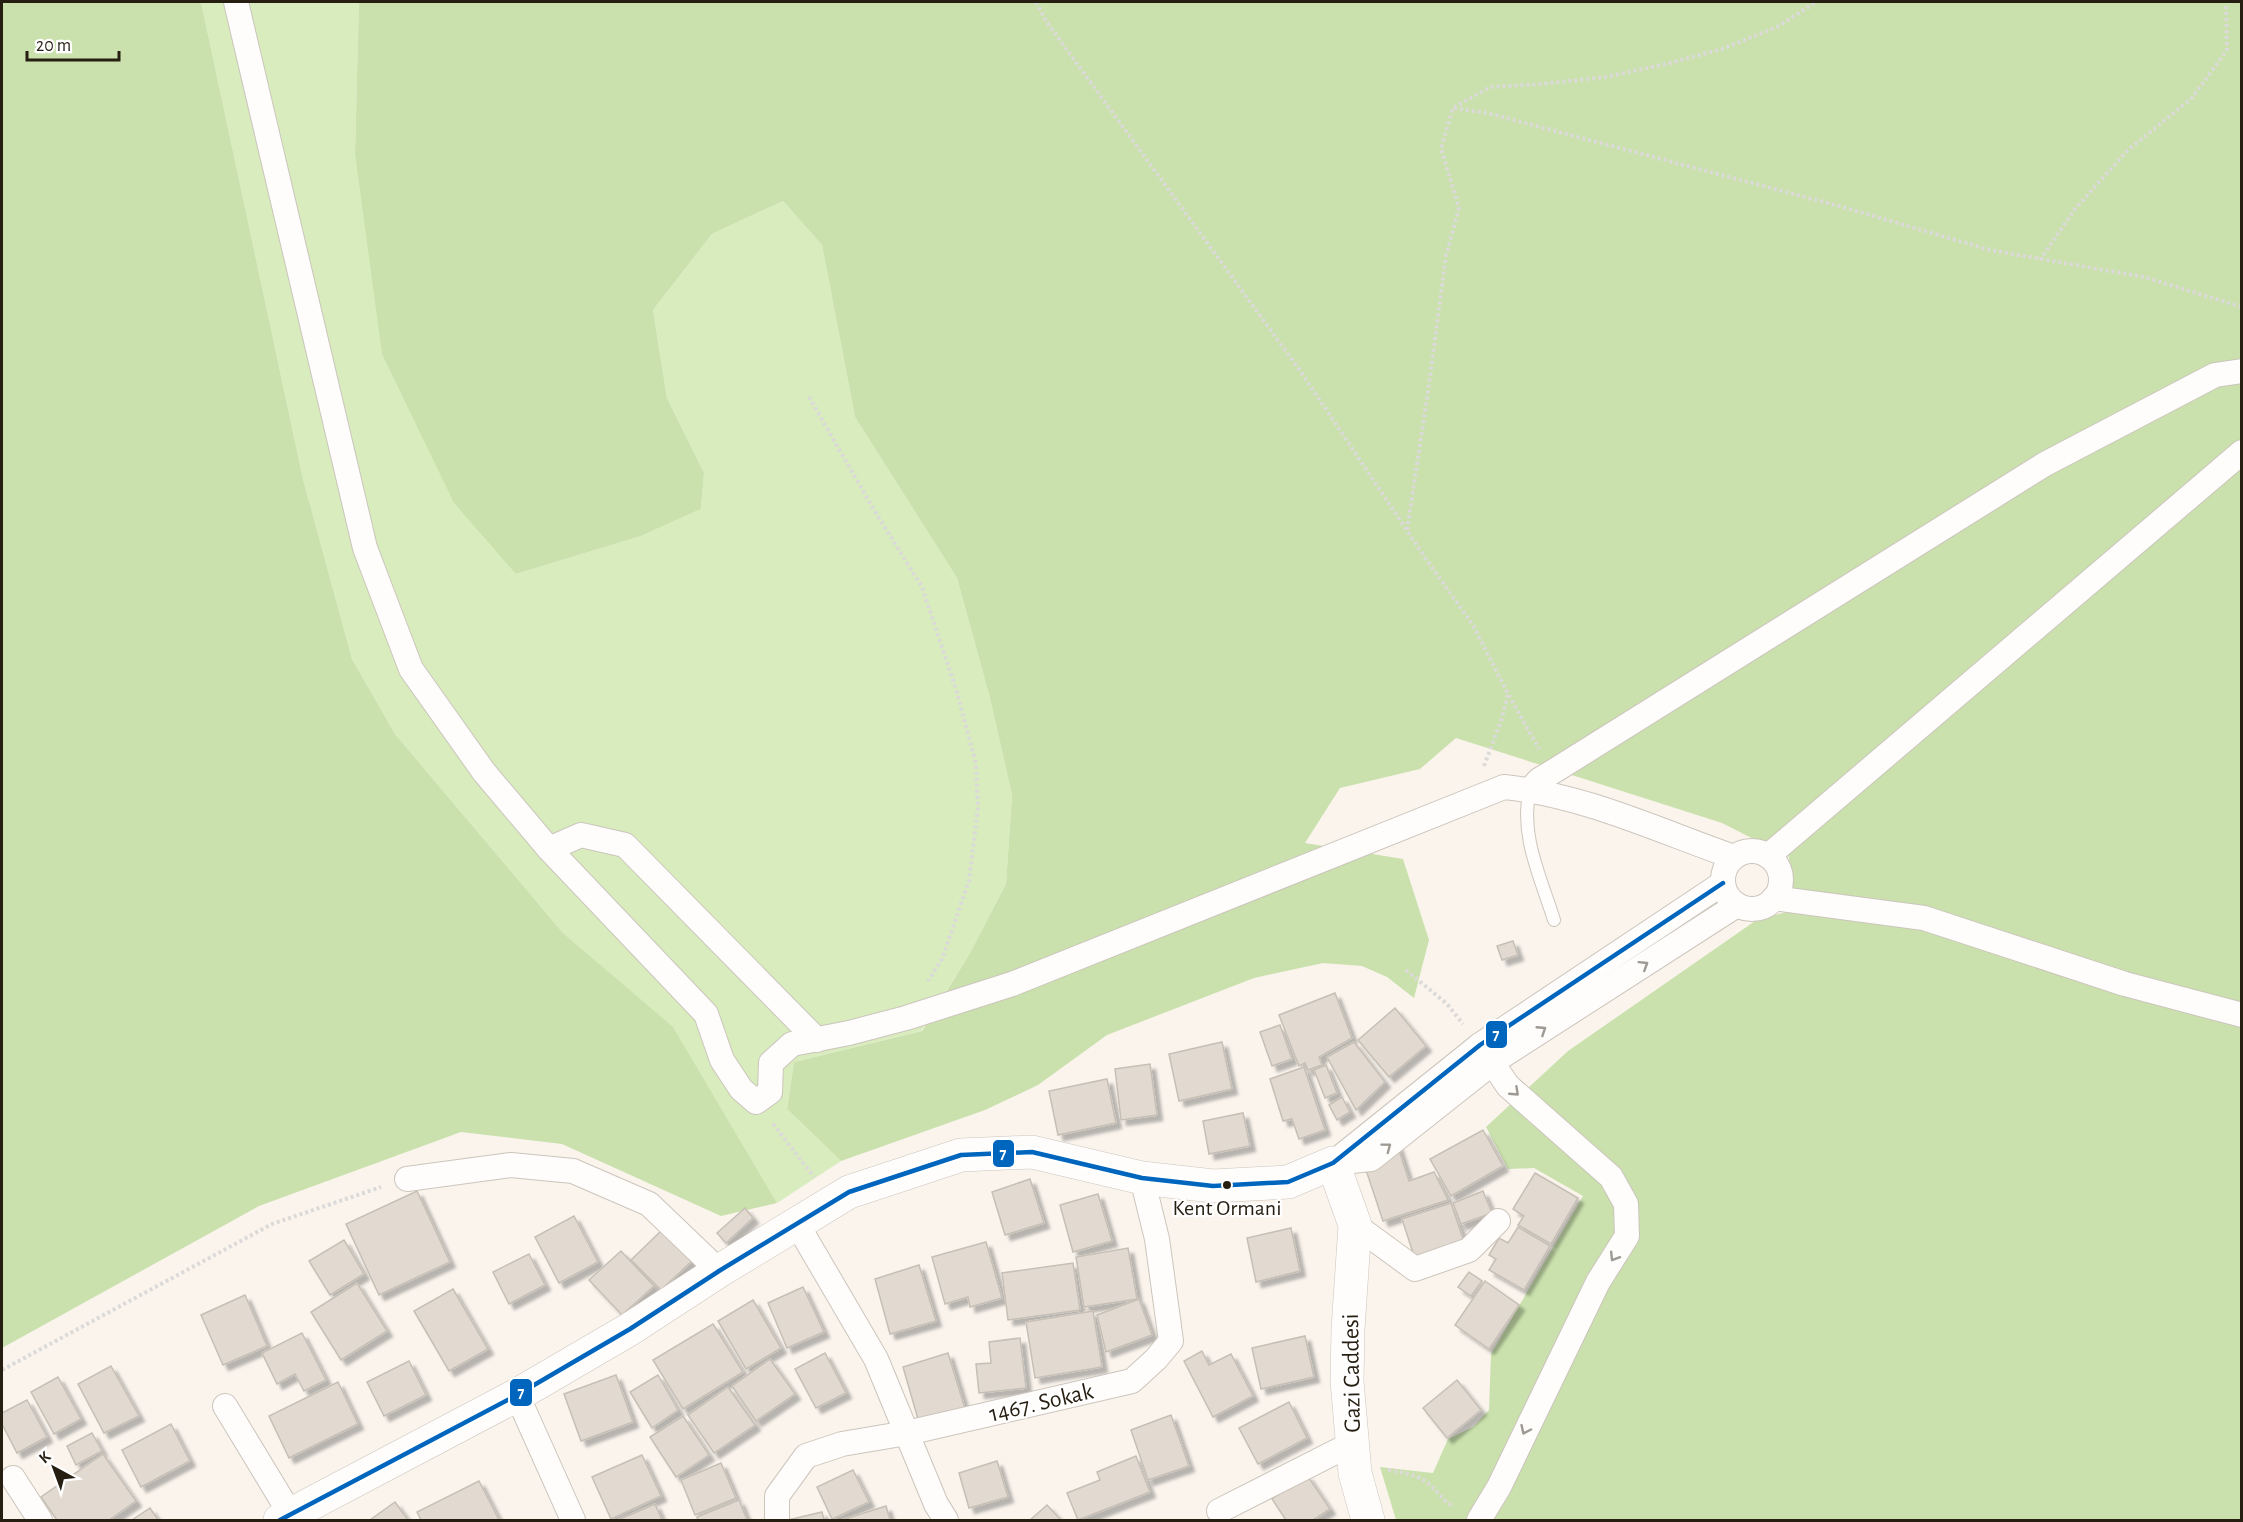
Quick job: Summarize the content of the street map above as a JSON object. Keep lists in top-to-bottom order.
{
  "streets": {
    "main road": ["Gazi Caddesi"],
    "street": ["1467. Sokak"]
  },
  "places": ["Kent Ormani"],
  "lines": ["transit line 7"],
  "scale_bar": "20 m",
  "north": "top left"
}
